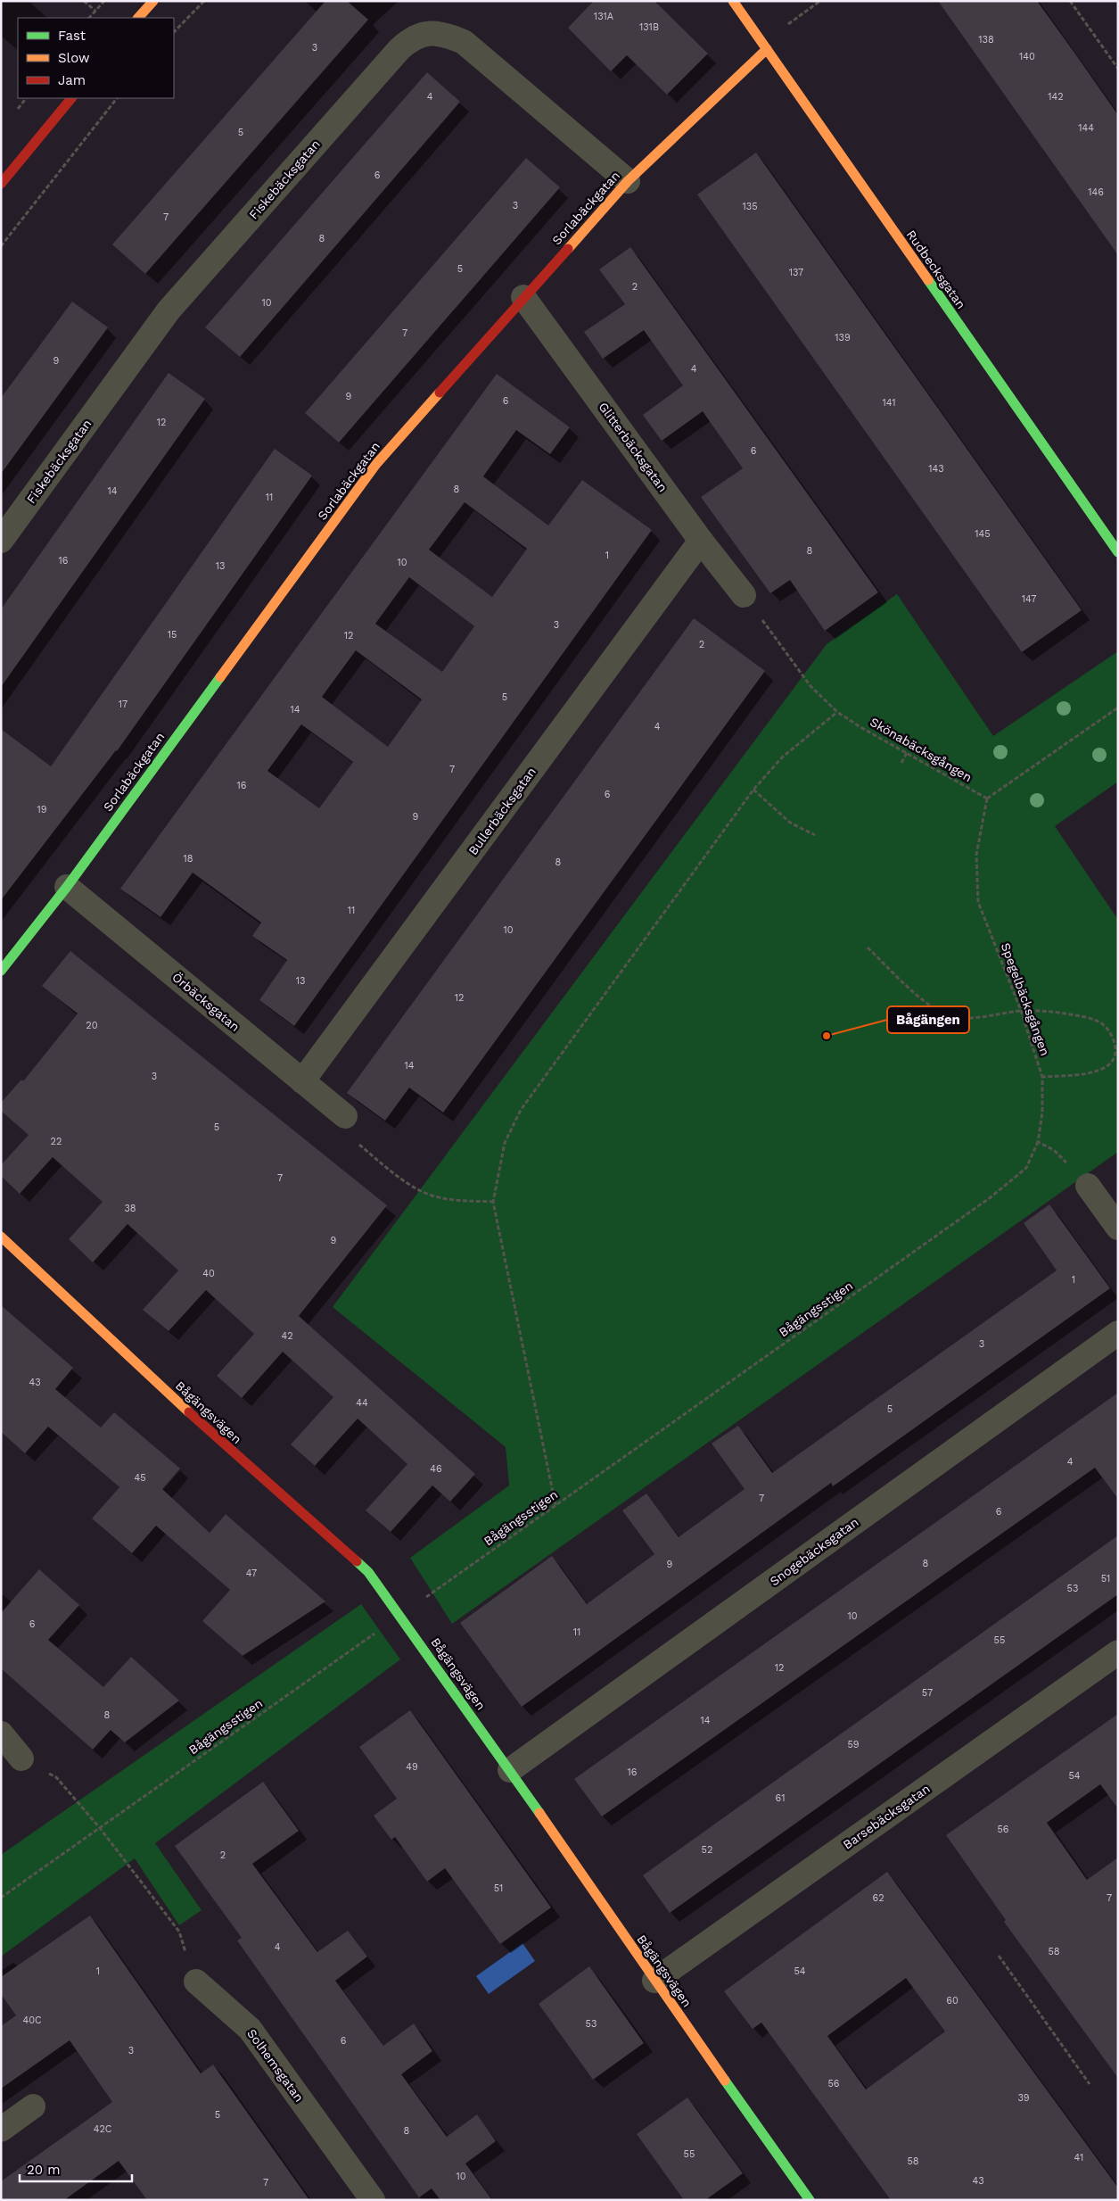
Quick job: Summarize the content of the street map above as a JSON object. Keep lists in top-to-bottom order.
{
  "streets": {
    "street": [
      "Fiskebäcksgatan",
      "Sorlabäckgatan",
      "Rudbecksgatan",
      "Glitterbäcksgatan",
      "Bullerbäcksgatan",
      "Örbäcksgatan",
      "Bågängsvägen",
      "Snogebäcksgatan",
      "Barsebäcksgatan",
      "Solhemsgatan"
    ],
    "path": ["Skönabäcksgången", "Spegelbäcksgången", "Bågängsstigen"]
  },
  "crossings": [
    ["Fiskebäcksgatan", "Sorlabäckgatan"],
    ["Sorlabäckgatan", "Rudbecksgatan"],
    ["Sorlabäckgatan", "Glitterbäcksgatan"],
    ["Sorlabäckgatan", "Örbäcksgatan"],
    ["Glitterbäcksgatan", "Skönabäcksgången"],
    ["Glitterbäcksgatan", "Bullerbäcksgatan"],
    ["Skönabäcksgången", "Spegelbäcksgången"],
    ["Bullerbäcksgatan", "Örbäcksgatan"],
    ["Spegelbäcksgången", "Bågängsstigen"],
    ["Bågängsstigen", "Bågängsvägen"],
    ["Bågängsvägen", "Snogebäcksgatan"],
    ["Bågängsvägen", "Barsebäcksgatan"]
  ],
  "places": ["Bågängen"],
  "house_numbers": [
    "131A",
    "131B",
    "138",
    "3",
    "140",
    "4",
    "142",
    "144",
    "5",
    "6",
    "146",
    "3",
    "135",
    "7",
    "8",
    "5",
    "137",
    "2",
    "10",
    "7",
    "139",
    "9",
    "4",
    "9",
    "6",
    "141",
    "12",
    "6",
    "143",
    "8",
    "14",
    "11",
    "145",
    "8",
    "1",
    "16",
    "10",
    "13",
    "147",
    "3",
    "15",
    "12",
    "2",
    "5",
    "17",
    "14",
    "4",
    "7",
    "16",
    "6",
    "19",
    "9",
    "18",
    "8",
    "11",
    "10",
    "13",
    "12",
    "20",
    "14",
    "3",
    "5",
    "22",
    "7",
    "38",
    "9",
    "40",
    "1",
    "42",
    "3",
    "43",
    "44",
    "5",
    "4",
    "46",
    "45",
    "7",
    "6",
    "8",
    "9",
    "47",
    "51",
    "53",
    "10",
    "6",
    "11",
    "55",
    "12",
    "57",
    "8",
    "14",
    "59",
    "49",
    "16",
    "54",
    "61",
    "56",
    "52",
    "2",
    "51",
    "62",
    "7",
    "4",
    "58",
    "1",
    "54",
    "60",
    "40C",
    "53",
    "6",
    "3",
    "56",
    "39",
    "5",
    "42C",
    "8",
    "55",
    "41",
    "58",
    "10",
    "43",
    "7"
  ],
  "legend": ["Fast", "Slow", "Jam"],
  "scale_bar": "20 m"
}
